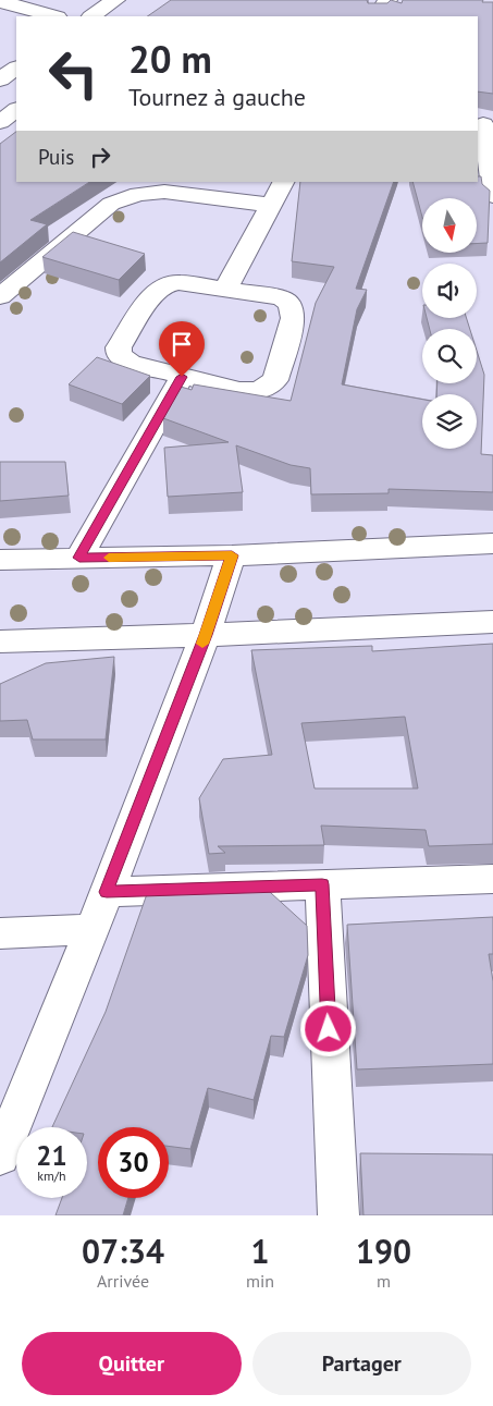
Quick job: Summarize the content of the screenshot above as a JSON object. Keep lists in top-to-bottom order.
{
  "north": "bottom",
  "page": {
    "turn": ["20 m", "Tournez à gauche"],
    "then": "Puis",
    "speed": "21 km/h",
    "limit": "30",
    "eta": [
      "07:34",
      "Arrivée",
      "1",
      "min",
      "190",
      "m"
    ],
    "buttons": ["Quitter", "Partager"]
  }
}
